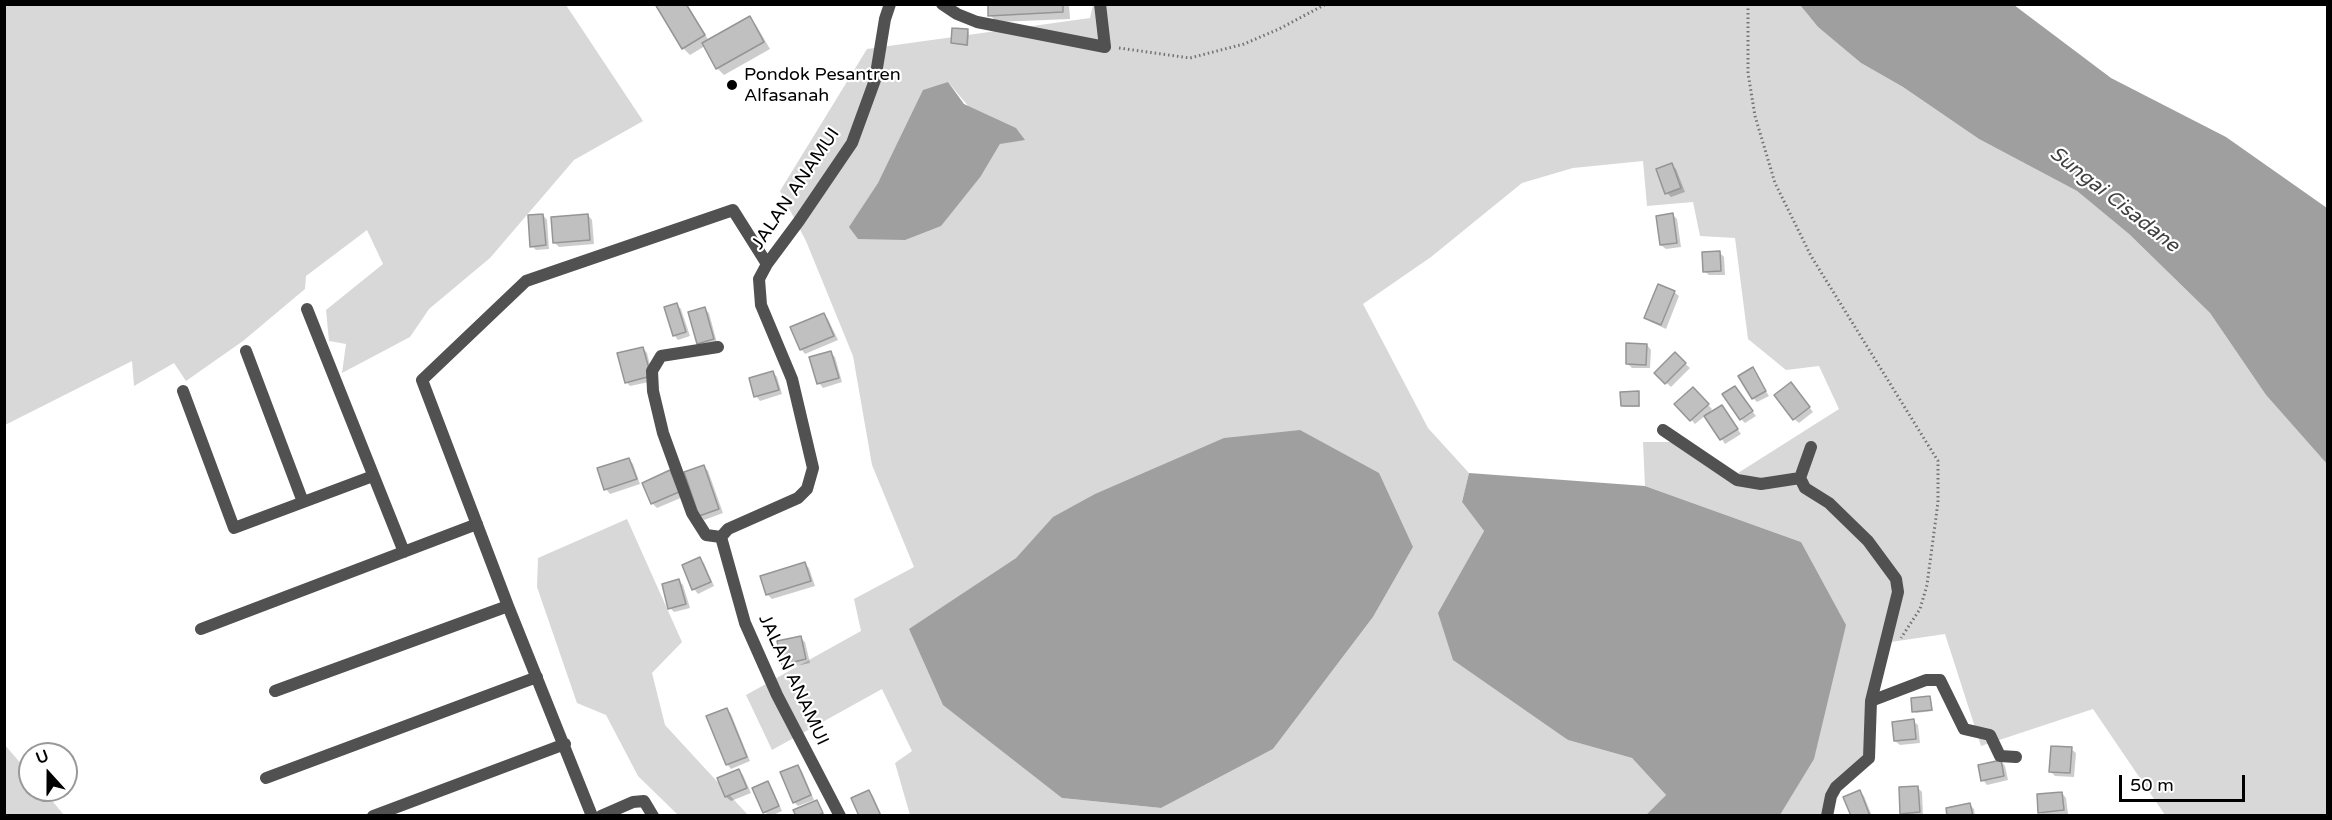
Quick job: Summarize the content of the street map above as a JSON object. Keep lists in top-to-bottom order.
{
  "streets": {
    "street": ["JALAN ANAMUI"]
  },
  "water": ["Sungai Cisadane"],
  "places": ["Pondok Pesantren Alfasanah"],
  "scale_bar": "50 m",
  "north": "top"
}
